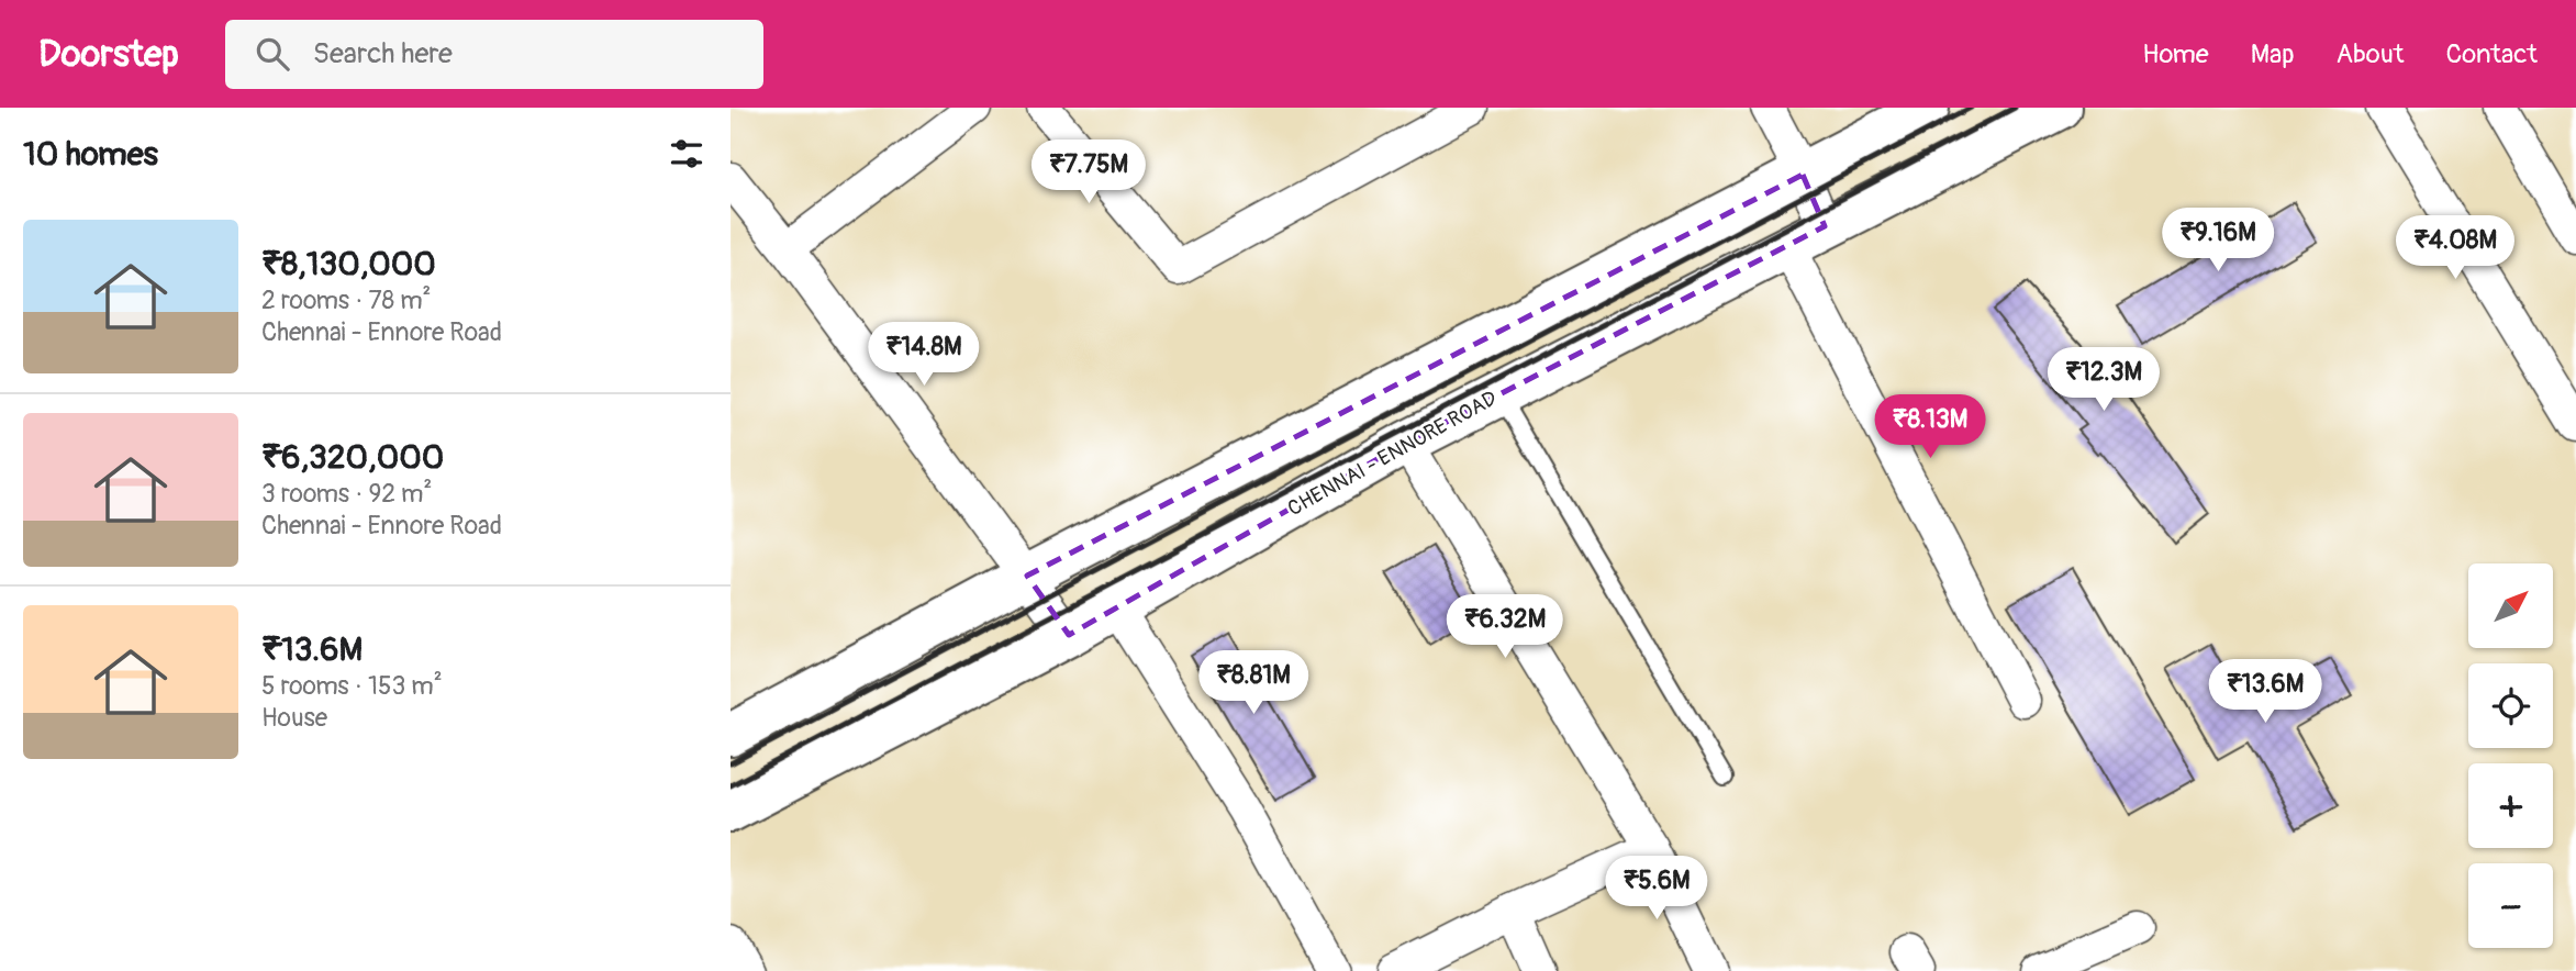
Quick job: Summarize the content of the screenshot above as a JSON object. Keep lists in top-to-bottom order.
{
  "streets": {
    "main road": ["CHENNAI - ENNORE ROAD"]
  },
  "north": "top right",
  "page": {
    "header": "Doorstep",
    "search": "Search here",
    "nav": [
      "Home",
      "Map",
      "About",
      "Contact"
    ],
    "heading": "10 homes",
    "price": [
      "₹7.75M",
      "₹9.16M",
      "₹4.08M",
      "₹14.8M",
      "₹12.3M",
      "₹8.13M",
      "₹6.32M",
      "₹8.81M",
      "₹13.6M",
      "₹5.6M"
    ],
    "list": [
      {
        "name": "₹8,130,000",
        "note": "2 rooms · 78 m² · Chennai - Ennore Road"
      },
      {
        "name": "₹6,320,000",
        "note": "3 rooms · 92 m² · Chennai - Ennore Road"
      },
      {
        "name": "₹13.6M",
        "note": "5 rooms · 153 m² · House"
      }
    ],
    "map_buttons": ["+", "−"]
  }
}
